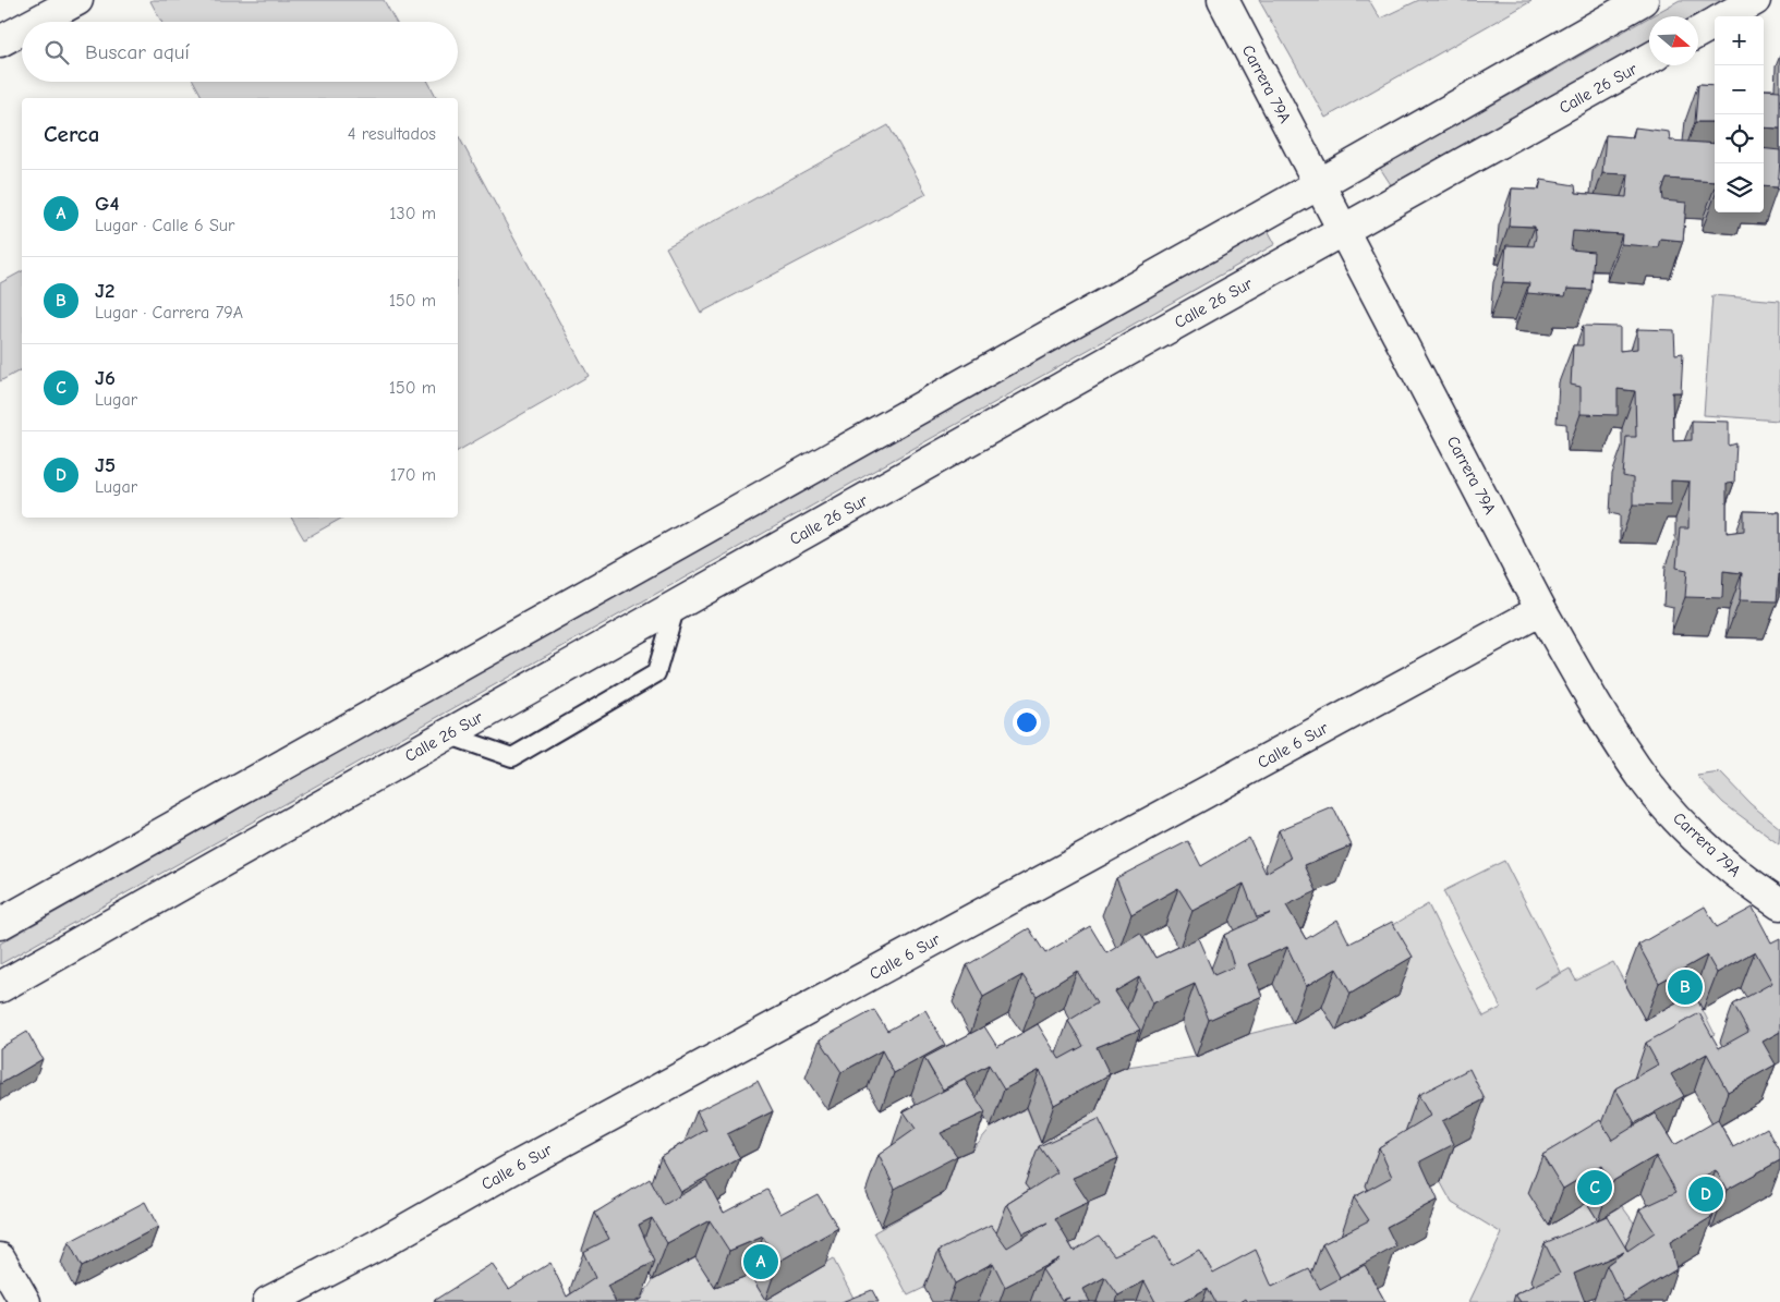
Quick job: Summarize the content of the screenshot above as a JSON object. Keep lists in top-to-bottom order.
{
  "streets": {
    "main road": ["Carrera 79A", "Calle 26 Sur", "Calle 6 Sur"]
  },
  "crossings": [
    ["Carrera 79A", "Calle 26 Sur"],
    ["Carrera 79A", "Calle 6 Sur"]
  ],
  "north": "right",
  "page": {
    "map_buttons": ["+", "−"],
    "search": "Buscar aquí",
    "heading": ["Cerca", "4 resultados"],
    "list": [
      {
        "mark": "A",
        "name": "G4",
        "note": "Lugar · Calle 6 Sur",
        "value": "130 m"
      },
      {
        "mark": "B",
        "name": "J2",
        "note": "Lugar · Carrera 79A",
        "value": "150 m"
      },
      {
        "mark": "C",
        "name": "J6",
        "note": "Lugar",
        "value": "150 m"
      },
      {
        "mark": "D",
        "name": "J5",
        "note": "Lugar",
        "value": "170 m"
      }
    ],
    "pins": [
      "B",
      "C",
      "D",
      "A"
    ]
  }
}
